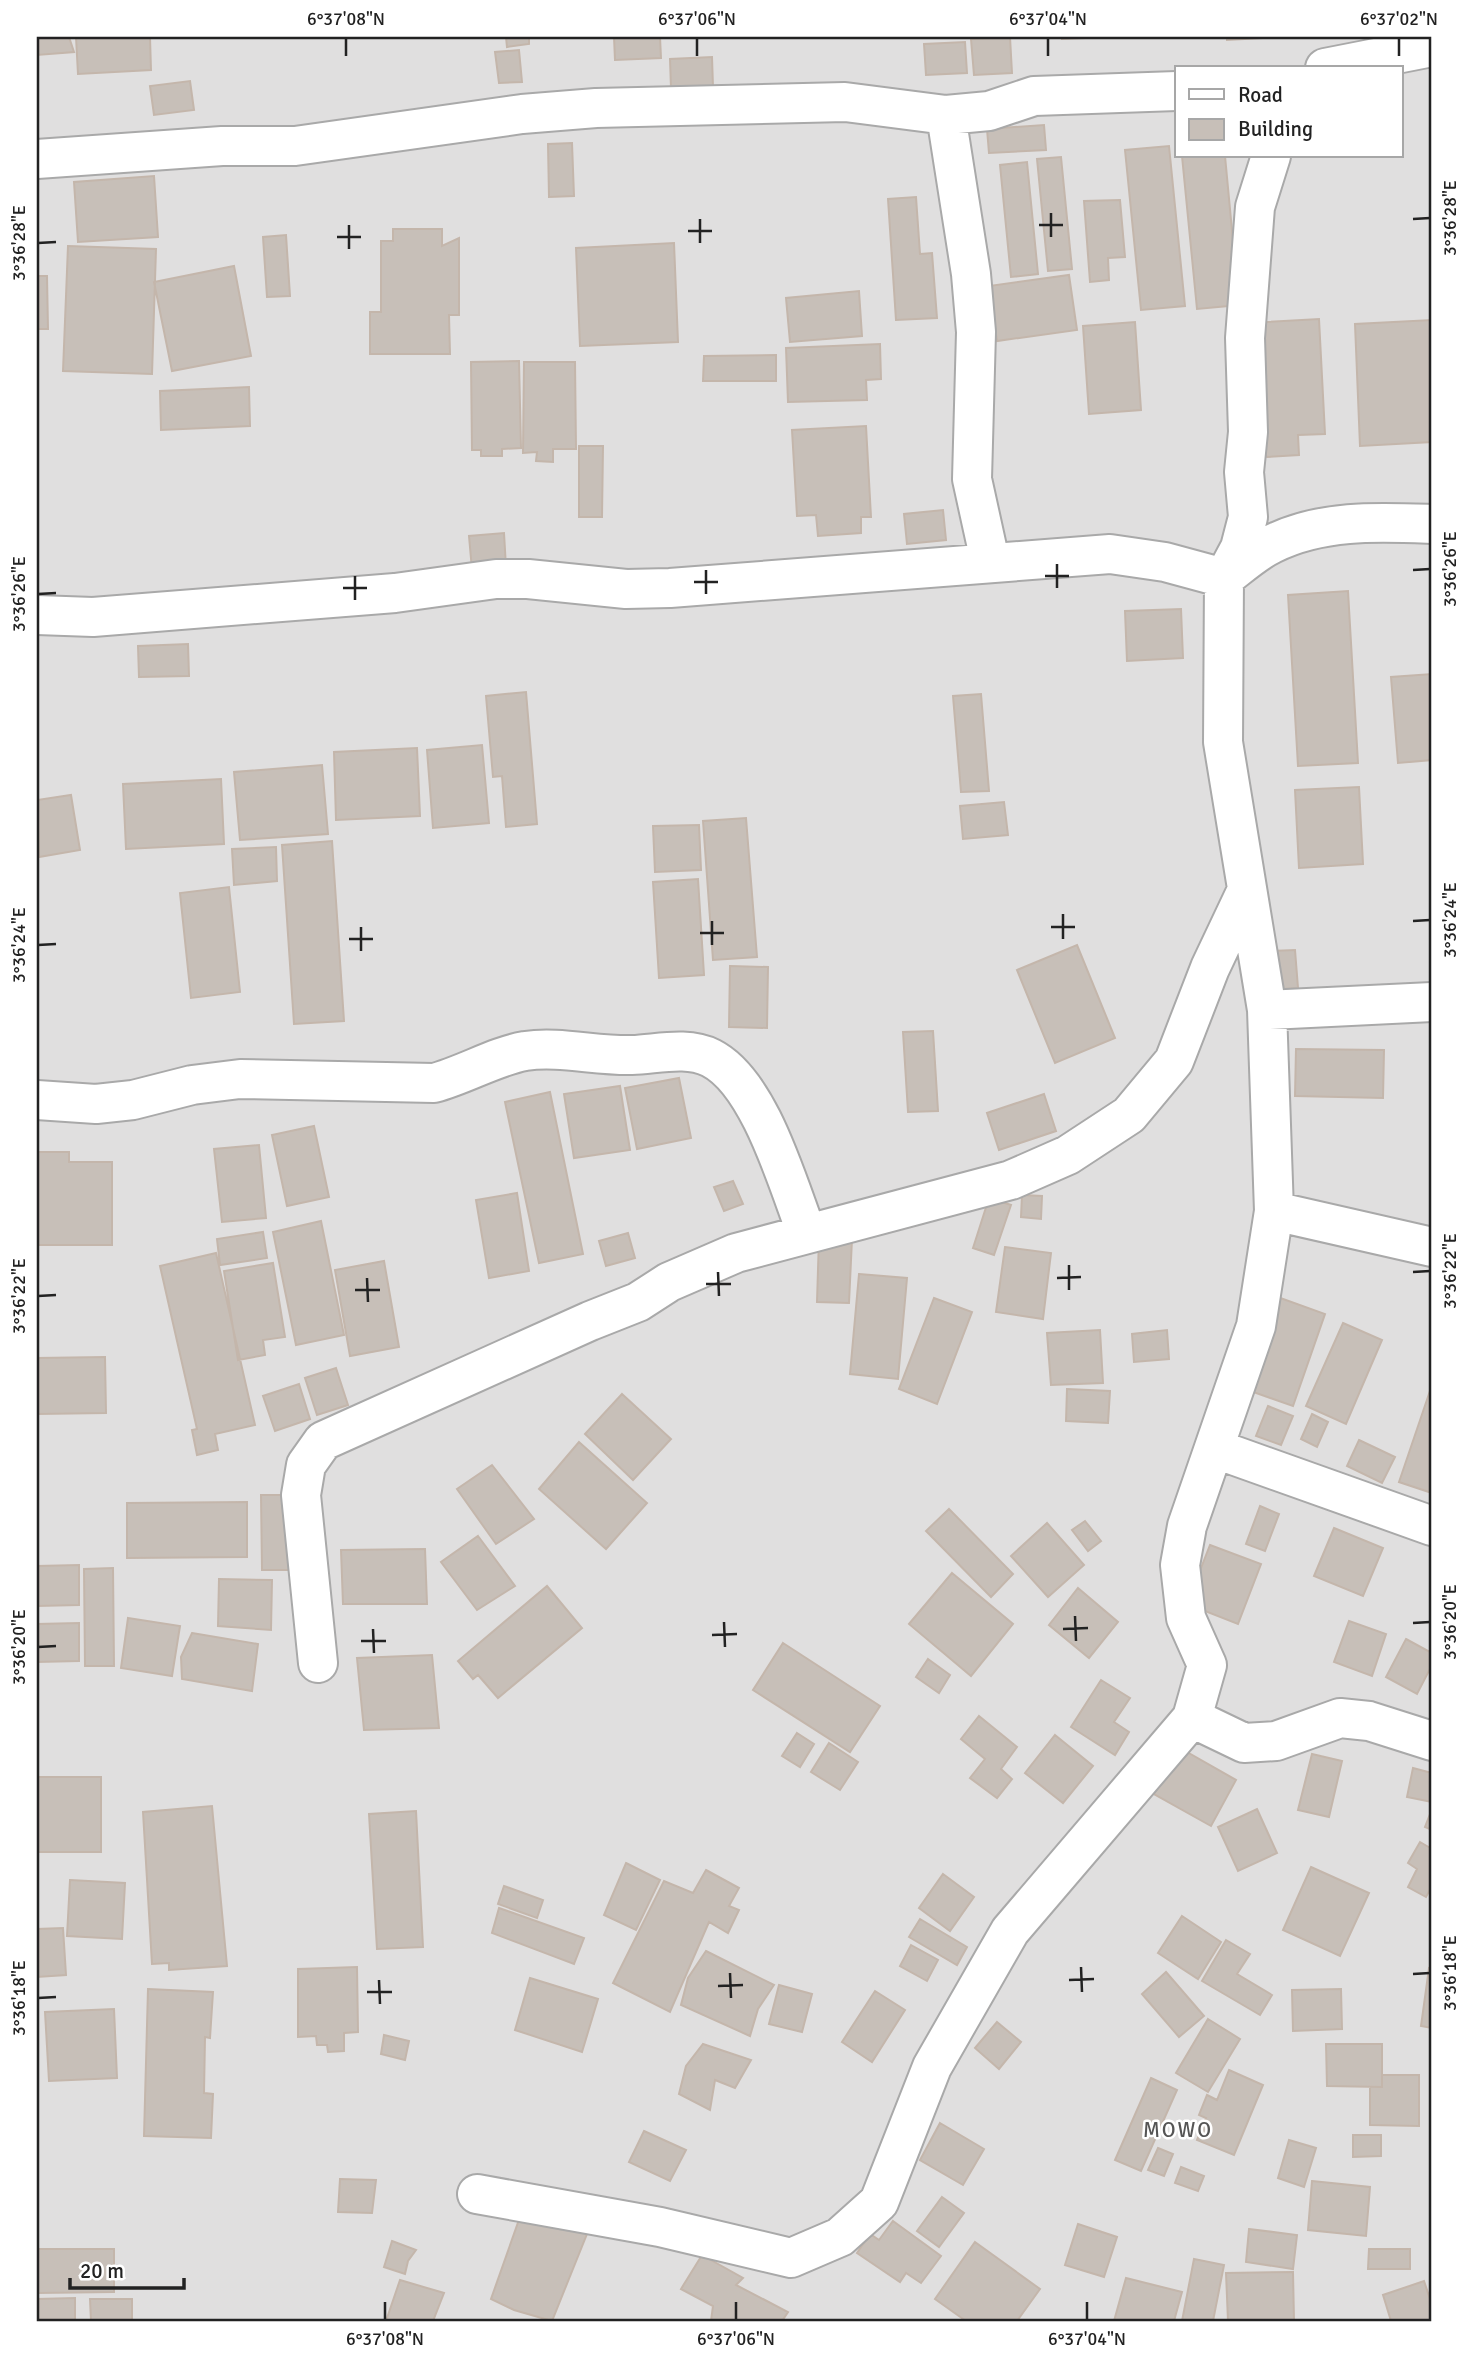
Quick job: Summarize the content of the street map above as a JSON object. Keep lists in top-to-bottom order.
{
  "districts": ["MOWO"],
  "legend": ["Road", "Building"],
  "scale_bar": "20 m",
  "coordinates": [
    "6°37'08\"N",
    "6°37'06\"N",
    "6°37'04\"N",
    "6°37'02\"N",
    "3°36'28\"E",
    "3°36'26\"E",
    "3°36'24\"E",
    "3°36'22\"E",
    "3°36'20\"E",
    "3°36'18\"E"
  ]
}
